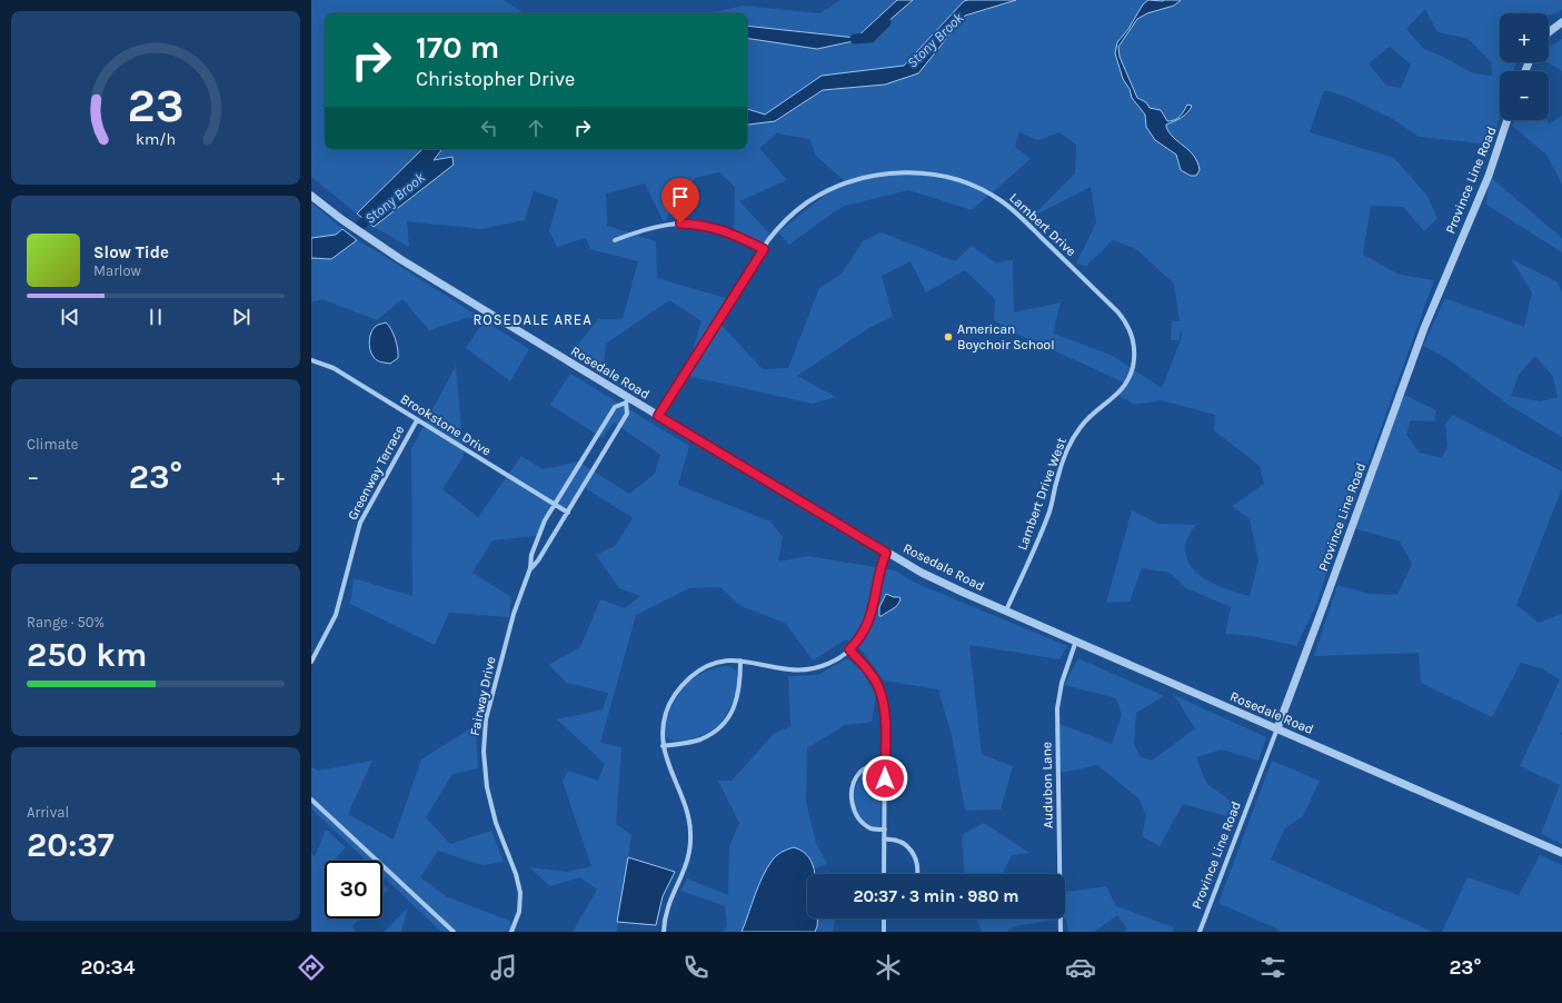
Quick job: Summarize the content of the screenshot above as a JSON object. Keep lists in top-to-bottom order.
{
  "streets": {
    "street": [
      "Province Line Road",
      "Lambert Drive",
      "Rosedale Road",
      "Brookstone Drive",
      "Greenway Terrace",
      "Lambert Drive West",
      "Fairway Drive",
      "Audubon Lane"
    ]
  },
  "crossings": [
    ["Province Line Road", "Rosedale Road"],
    ["Lambert Drive", "Rosedale Road"],
    ["Lambert Drive", "Lambert Drive West"],
    ["Rosedale Road", "Lambert Drive West"],
    ["Rosedale Road", "Fairway Drive"],
    ["Rosedale Road", "Audubon Lane"],
    ["Brookstone Drive", "Greenway Terrace"],
    ["Brookstone Drive", "Fairway Drive"]
  ],
  "districts": ["ROSEDALE AREA"],
  "water": ["Stony Brook"],
  "places": ["American Boychoir School"],
  "page": {
    "map_buttons": ["+", "−"],
    "turn": ["170 m", "Christopher Drive"],
    "song": ["Slow Tide", "Marlow"],
    "tile": [
      "Climate",
      ["Range · 50%", "250 km"],
      ["Arrival", "20:37"]
    ],
    "heat": ["−", "23°", "+"],
    "limit": "30",
    "trip": "20:37 · 3 min · 980 m",
    "tabs": ["20:34", "23°"],
    "gauge": ["23", "km/h"]
  }
}
